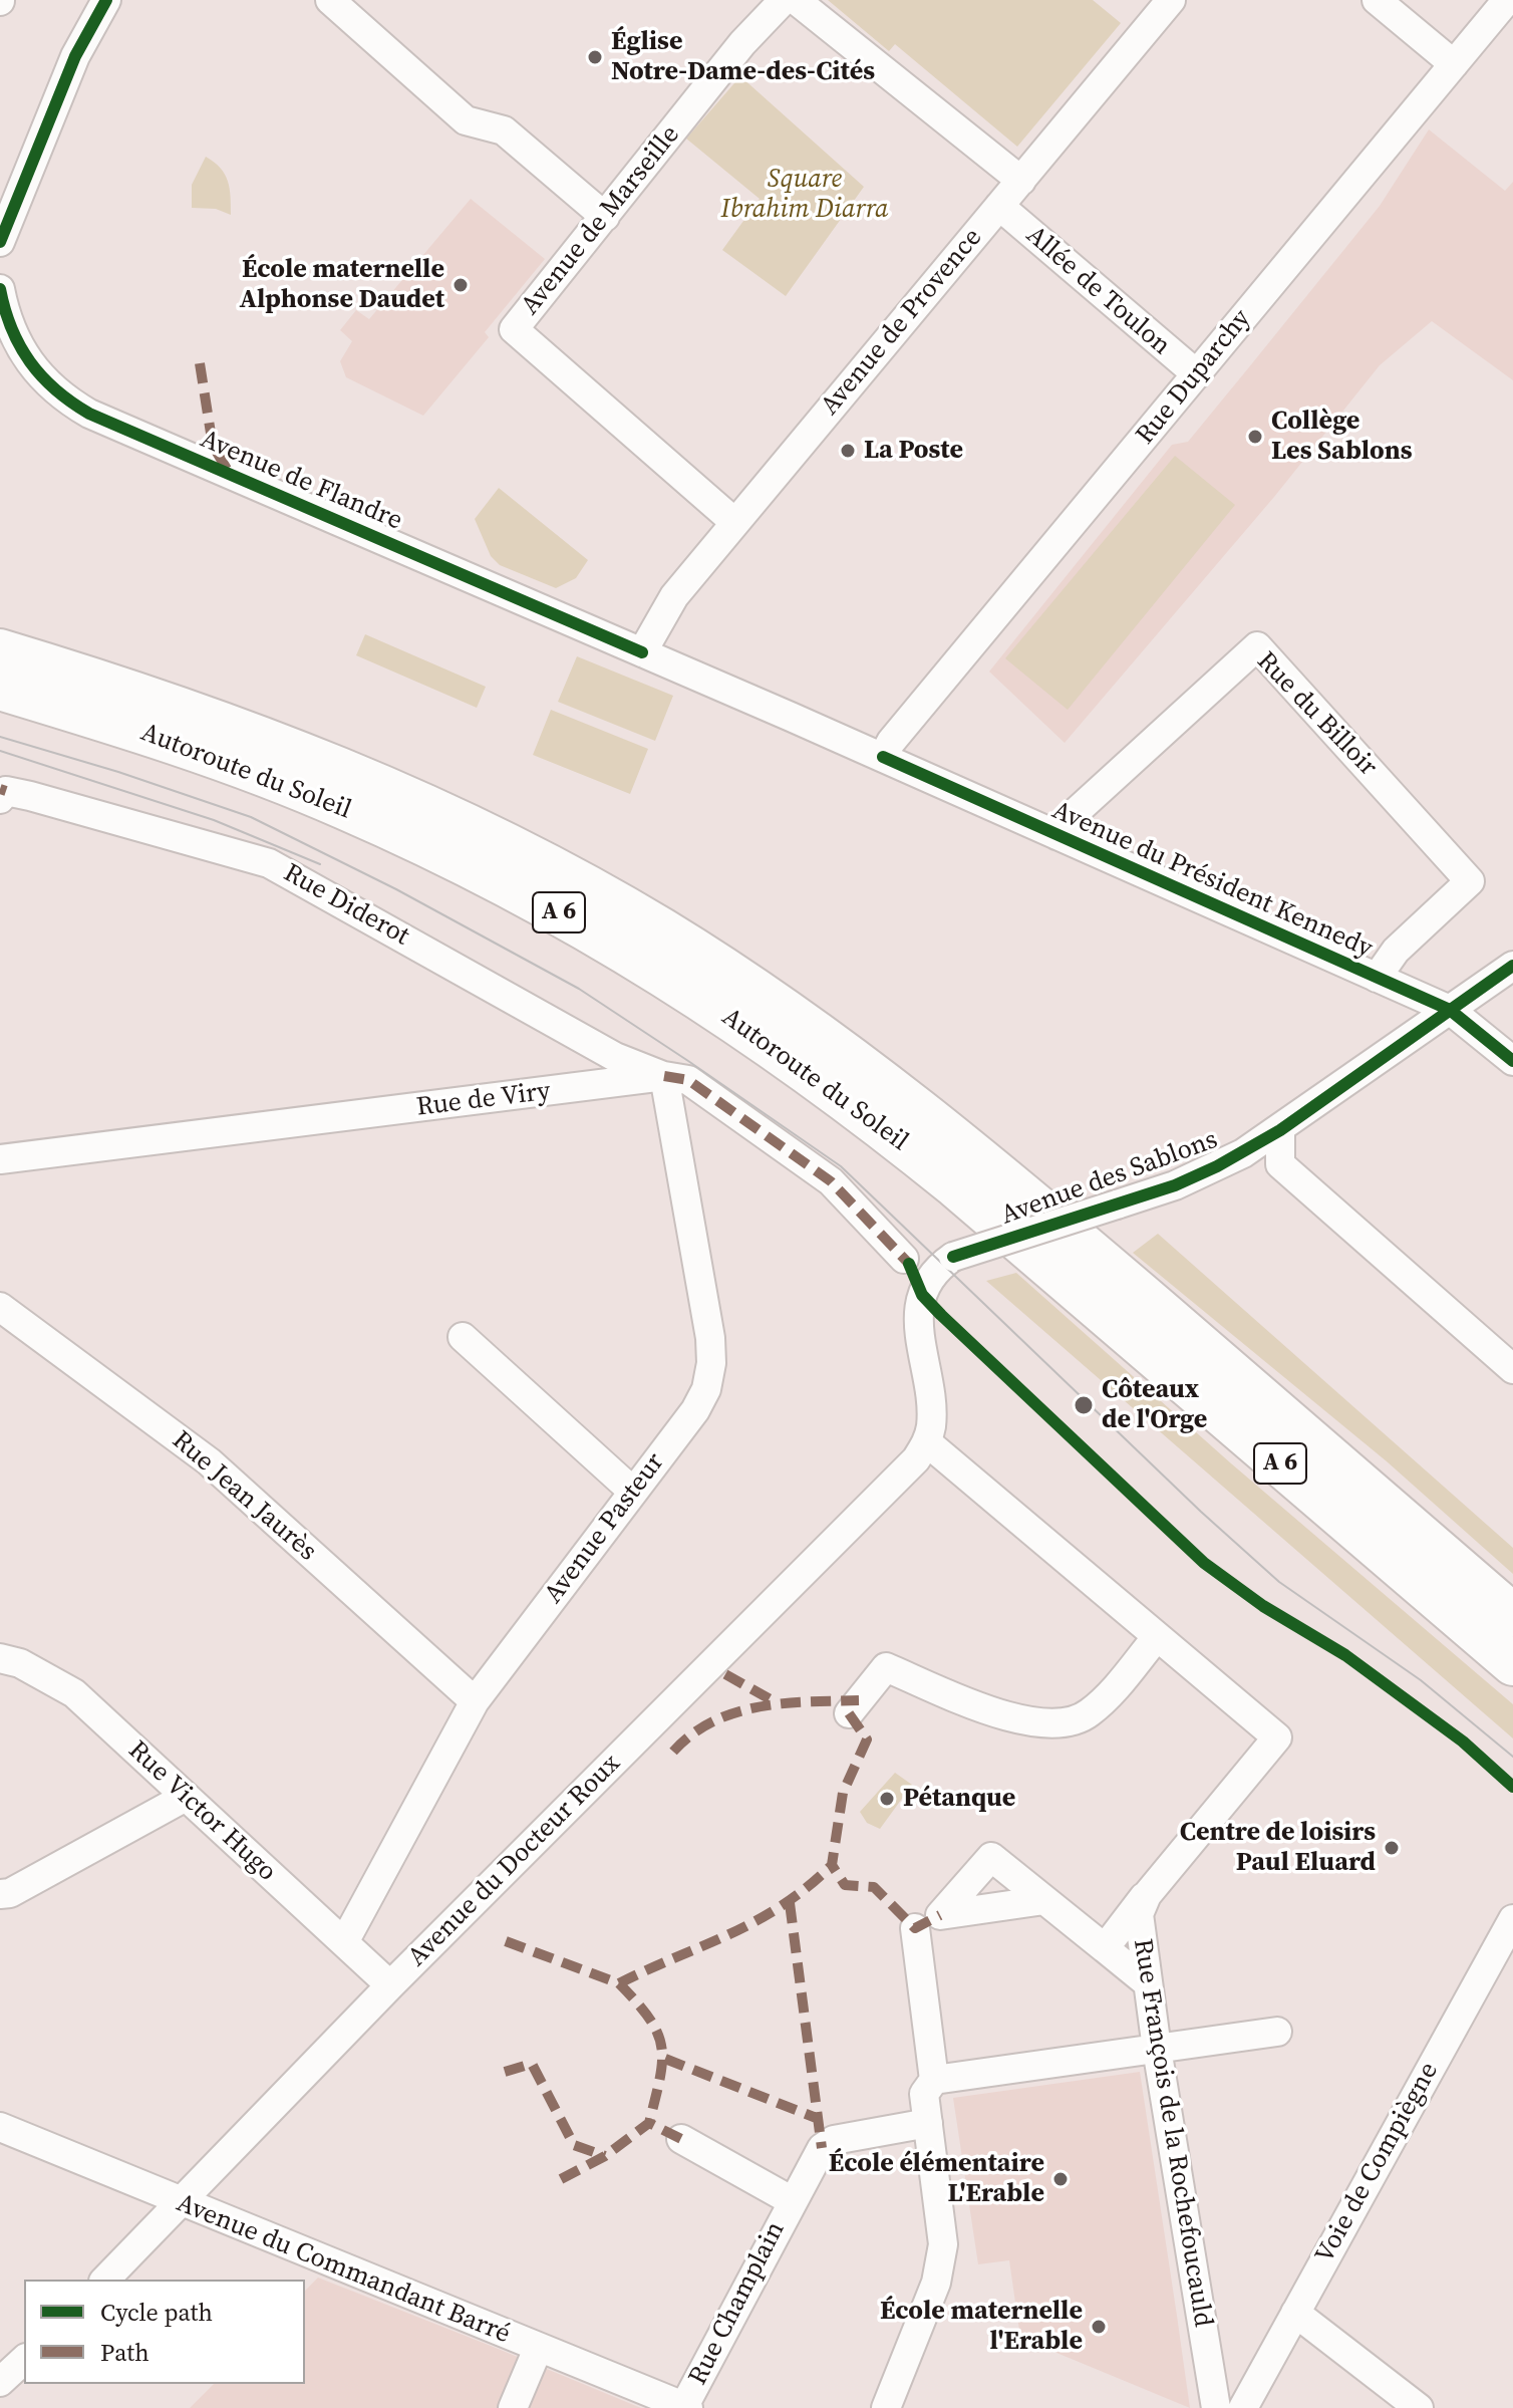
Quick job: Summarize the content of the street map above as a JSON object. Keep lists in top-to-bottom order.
{
  "streets": {
    "highway": ["Autoroute du Soleil", "A 6"],
    "street": [
      "Avenue de Marseille",
      "Allée de Toulon",
      "Avenue de Provence",
      "Rue Duparchy",
      "Avenue de Flandre",
      "Rue du Billoir",
      "Avenue du Président Kennedy",
      "Rue Diderot",
      "Rue de Viry",
      "Avenue des Sablons",
      "Rue Jean Jaurès",
      "Avenue Pasteur",
      "Rue Victor Hugo",
      "Avenue du Docteur Roux",
      "Rue François de la Rochefoucauld",
      "Voie de Compiègne",
      "Avenue du Commandant Barré",
      "Rue Champlain"
    ]
  },
  "crossings": [
    ["Avenue de Marseille", "Avenue de Provence"],
    ["Allée de Toulon", "Avenue de Provence"],
    ["Allée de Toulon", "Rue Duparchy"],
    ["Avenue de Provence", "Avenue de Flandre"],
    ["Rue Duparchy", "Avenue de Flandre"],
    ["Rue Duparchy", "Avenue du Président Kennedy"],
    ["Avenue de Flandre", "Avenue du Président Kennedy"],
    ["Rue du Billoir", "Avenue du Président Kennedy"],
    ["Avenue du Président Kennedy", "Avenue des Sablons"],
    ["Rue Diderot", "Rue de Viry"],
    ["Rue Diderot", "Avenue Pasteur"],
    ["Rue de Viry", "Avenue Pasteur"],
    ["Avenue des Sablons", "Avenue du Docteur Roux"],
    ["Rue Jean Jaurès", "Avenue Pasteur"],
    ["Avenue Pasteur", "Rue Victor Hugo"],
    ["Rue Victor Hugo", "Avenue du Docteur Roux"],
    ["Avenue du Docteur Roux", "Avenue du Commandant Barré"],
    ["Avenue du Commandant Barré", "Rue Champlain"]
  ],
  "parks": ["Square Ibrahim Diarra"],
  "places": [
    "Église Notre-Dame-des-Cités",
    "École maternelle Alphonse Daudet",
    "Collège Les Sablons",
    "La Poste",
    "Côteaux de l'Orge",
    "Pétanque",
    "Centre de loisirs Paul Eluard",
    "École élémentaire L'Erable",
    "École maternelle l'Erable"
  ],
  "legend": ["Cycle path", "Path"]
}
